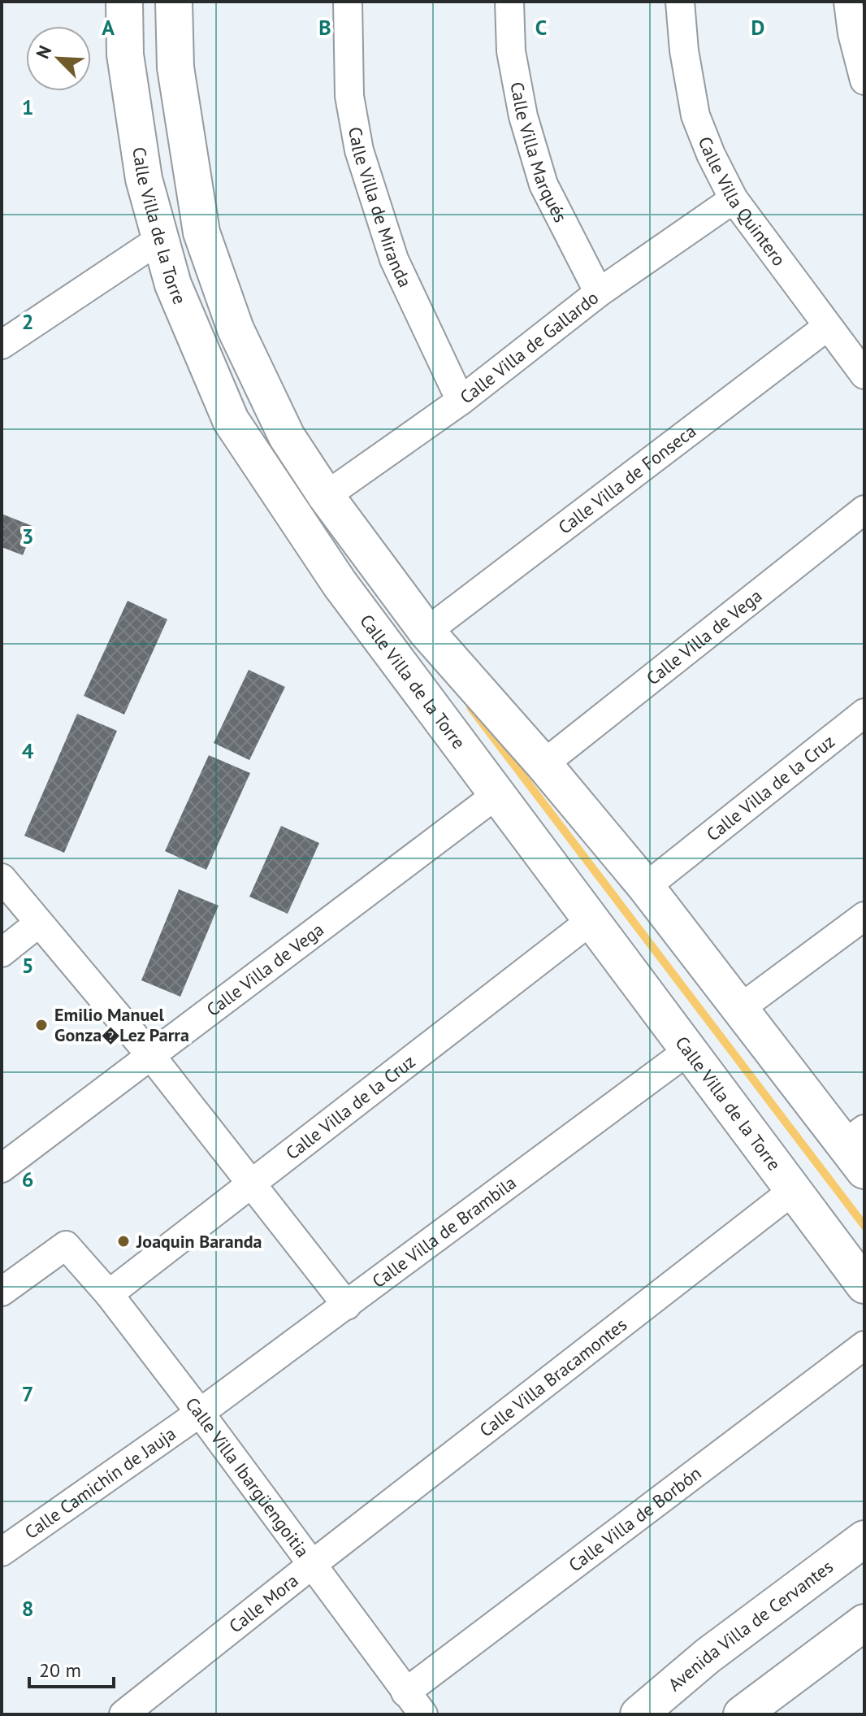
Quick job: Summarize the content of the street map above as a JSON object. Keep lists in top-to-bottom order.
{
  "streets": {
    "street": [
      "Calle Villa Marqués",
      "Calle Villa Quintero",
      "Calle Villa de Miranda",
      "Calle Villa de la Torre",
      "Calle Villa de Gallardo",
      "Calle Villa de Fonseca",
      "Calle Villa de Vega",
      "Calle Villa de la Cruz",
      "Calle Villa de Brambila",
      "Calle Villa Bracamontes",
      "Calle Villa Ibargüengoitia",
      "Calle Camichín de Jauja",
      "Calle Villa de Borbón",
      "Calle Mora",
      "Avenida Villa de Cervantes"
    ]
  },
  "crossings": [
    ["Calle Villa Marqués", "Calle Villa de Gallardo"],
    ["Calle Villa Quintero", "Calle Villa de Gallardo"],
    ["Calle Villa Quintero", "Calle Villa de Fonseca"],
    ["Calle Villa de Miranda", "Calle Villa de Gallardo"],
    ["Calle Villa de la Torre", "Calle Villa de Gallardo"],
    ["Calle Villa de la Torre", "Calle Villa de Fonseca"],
    ["Calle Villa de la Torre", "Calle Villa de Vega"],
    ["Calle Villa de la Torre", "Calle Villa de la Cruz"],
    ["Calle Villa de la Torre", "Calle Villa de Brambila"],
    ["Calle Villa de la Torre", "Calle Villa Bracamontes"],
    ["Calle Villa de la Cruz", "Calle Villa Ibargüengoitia"],
    ["Calle Villa de Brambila", "Calle Villa Ibargüengoitia"],
    ["Calle Villa de Brambila", "Calle Camichín de Jauja"],
    ["Calle Villa Bracamontes", "Calle Villa Ibargüengoitia"],
    ["Calle Villa Bracamontes", "Calle Mora"],
    ["Calle Villa Ibargüengoitia", "Calle Camichín de Jauja"],
    ["Calle Villa Ibargüengoitia", "Calle Villa de Borbón"],
    ["Calle Villa Ibargüengoitia", "Calle Mora"]
  ],
  "places": ["Emilio Manuel Gonza�Lez Parra", "Joaquin Baranda"],
  "scale_bar": "20 m",
  "north": "top left",
  "grid": {
    "columns": [
      "A",
      "B",
      "C",
      "D"
    ],
    "rows": [
      "1",
      "2",
      "3",
      "4",
      "5",
      "6",
      "7",
      "8"
    ]
  }
}
